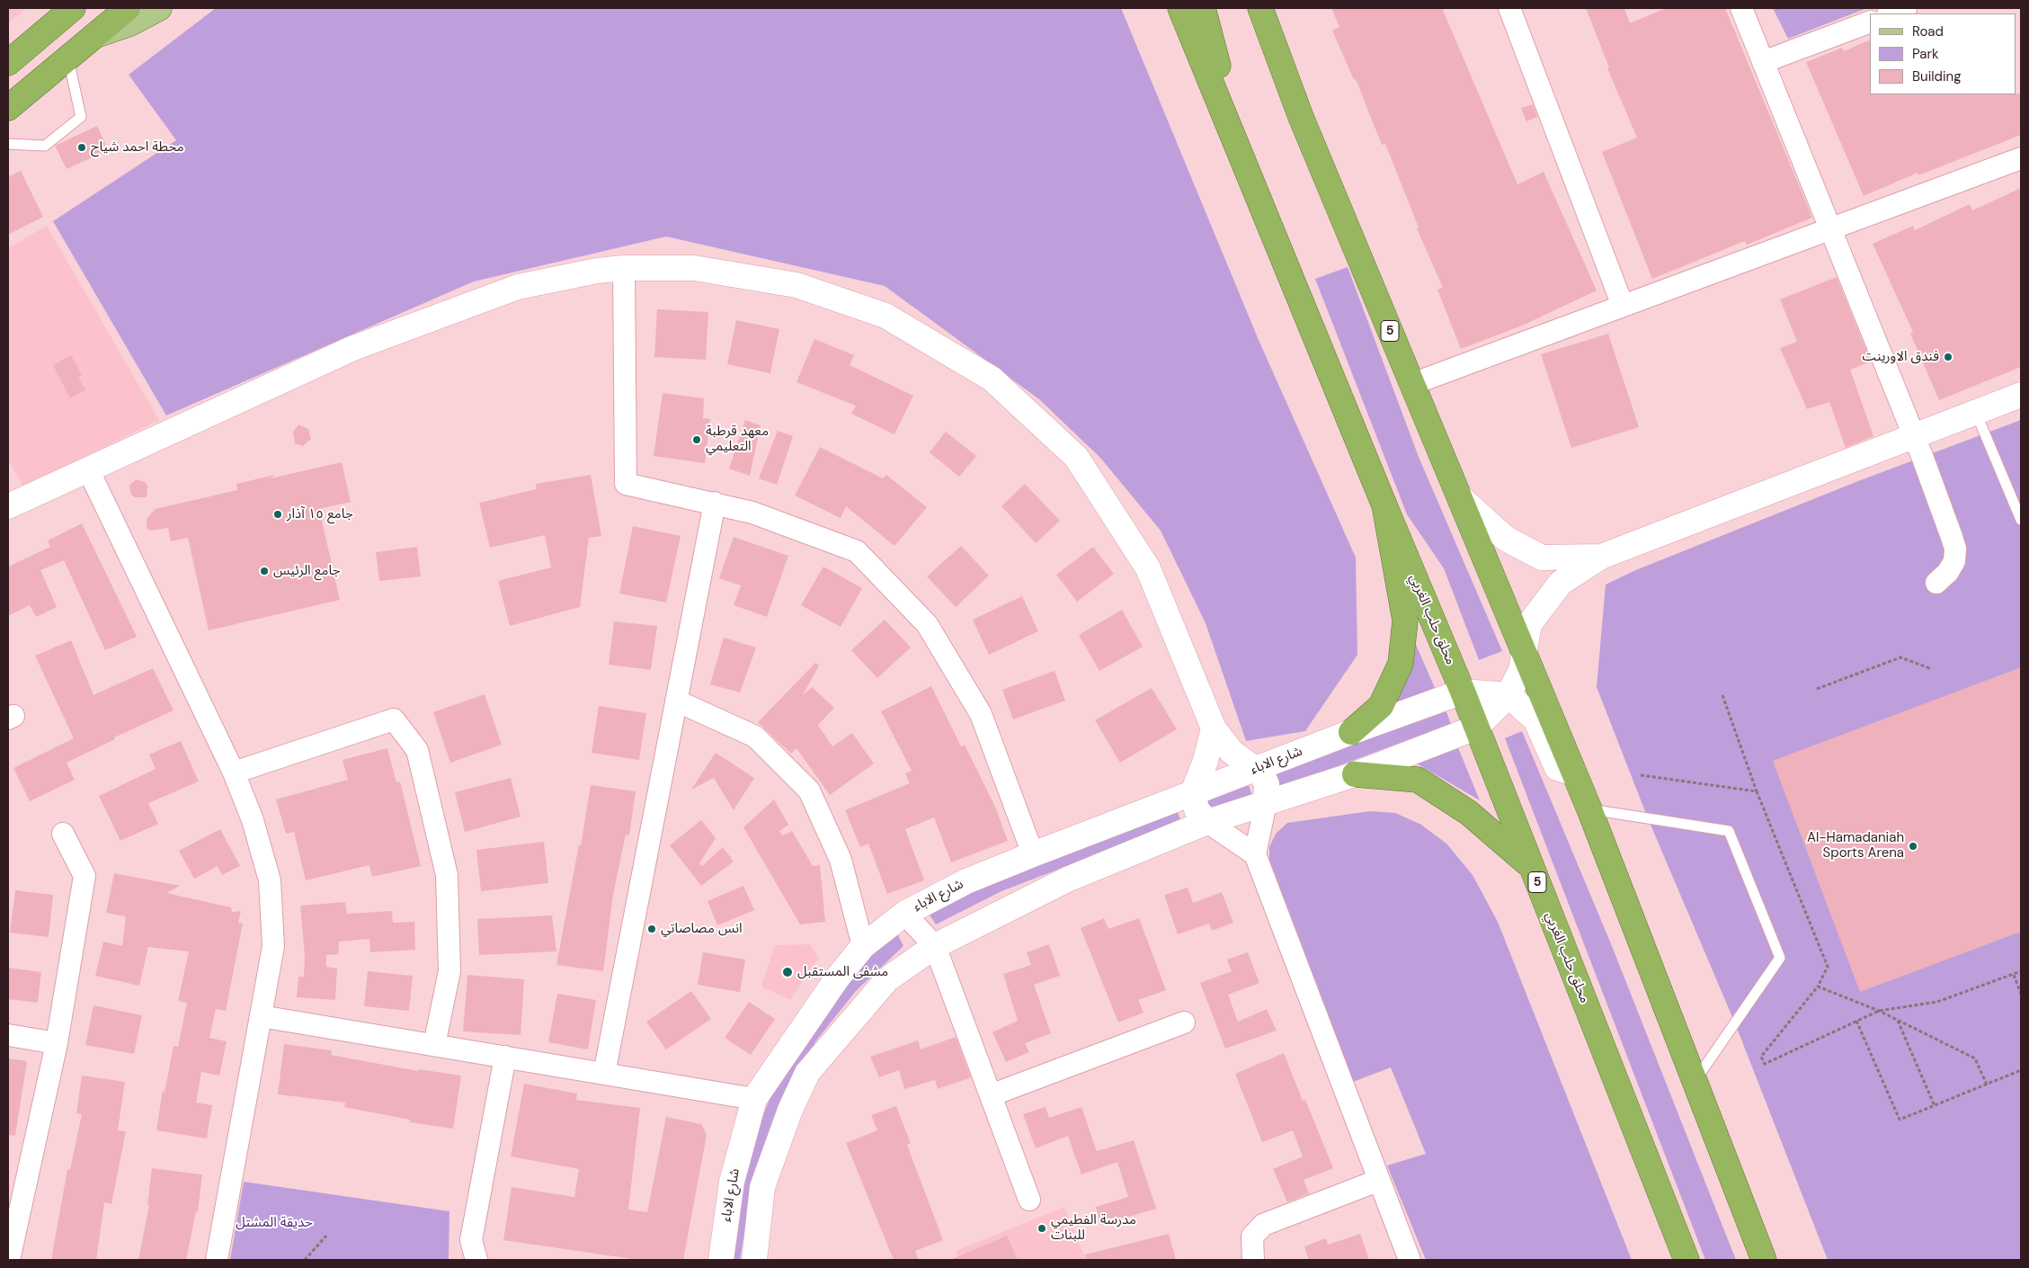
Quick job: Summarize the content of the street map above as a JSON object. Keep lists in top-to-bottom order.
{
  "streets": {
    "highway": ["5", "محلق حلب الغربي"],
    "main road": ["شارع الاباء"]
  },
  "crossings": [
    ["5", "محلق حلب الغربي"],
    ["محلق حلب الغربي", "شارع الاباء"]
  ],
  "parks": ["حديقة المشتل"],
  "places": [
    "محطة احمد شياح",
    "فندق الاورينت",
    "معهد قرطبة التعليمي",
    "جامع ١٥ آذار",
    "جامع الرئيس",
    "Al-Hamadaniah Sports Arena",
    "انس مصاصاتي",
    "مشفى المستقبل",
    "مدرسة الفطيمي للبنات"
  ],
  "legend": ["Road", "Park", "Building"]
}
